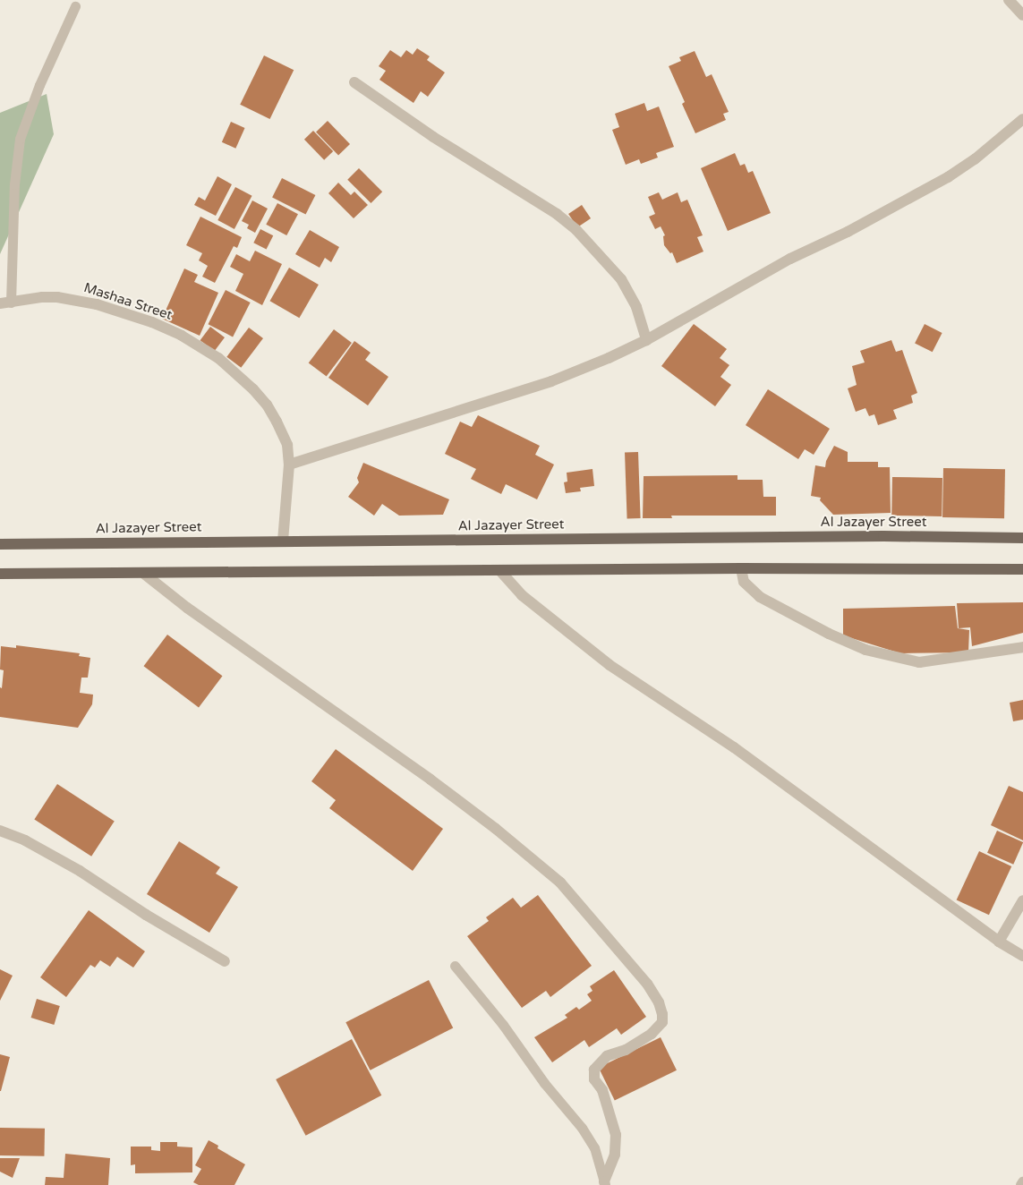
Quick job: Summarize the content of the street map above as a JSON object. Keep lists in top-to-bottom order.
{
  "streets": {
    "main road": ["Al Jazayer Street"],
    "street": ["Mashaa Street"]
  },
  "crossings": [
    ["Mashaa Street", "Al Jazayer Street"]
  ]
}
